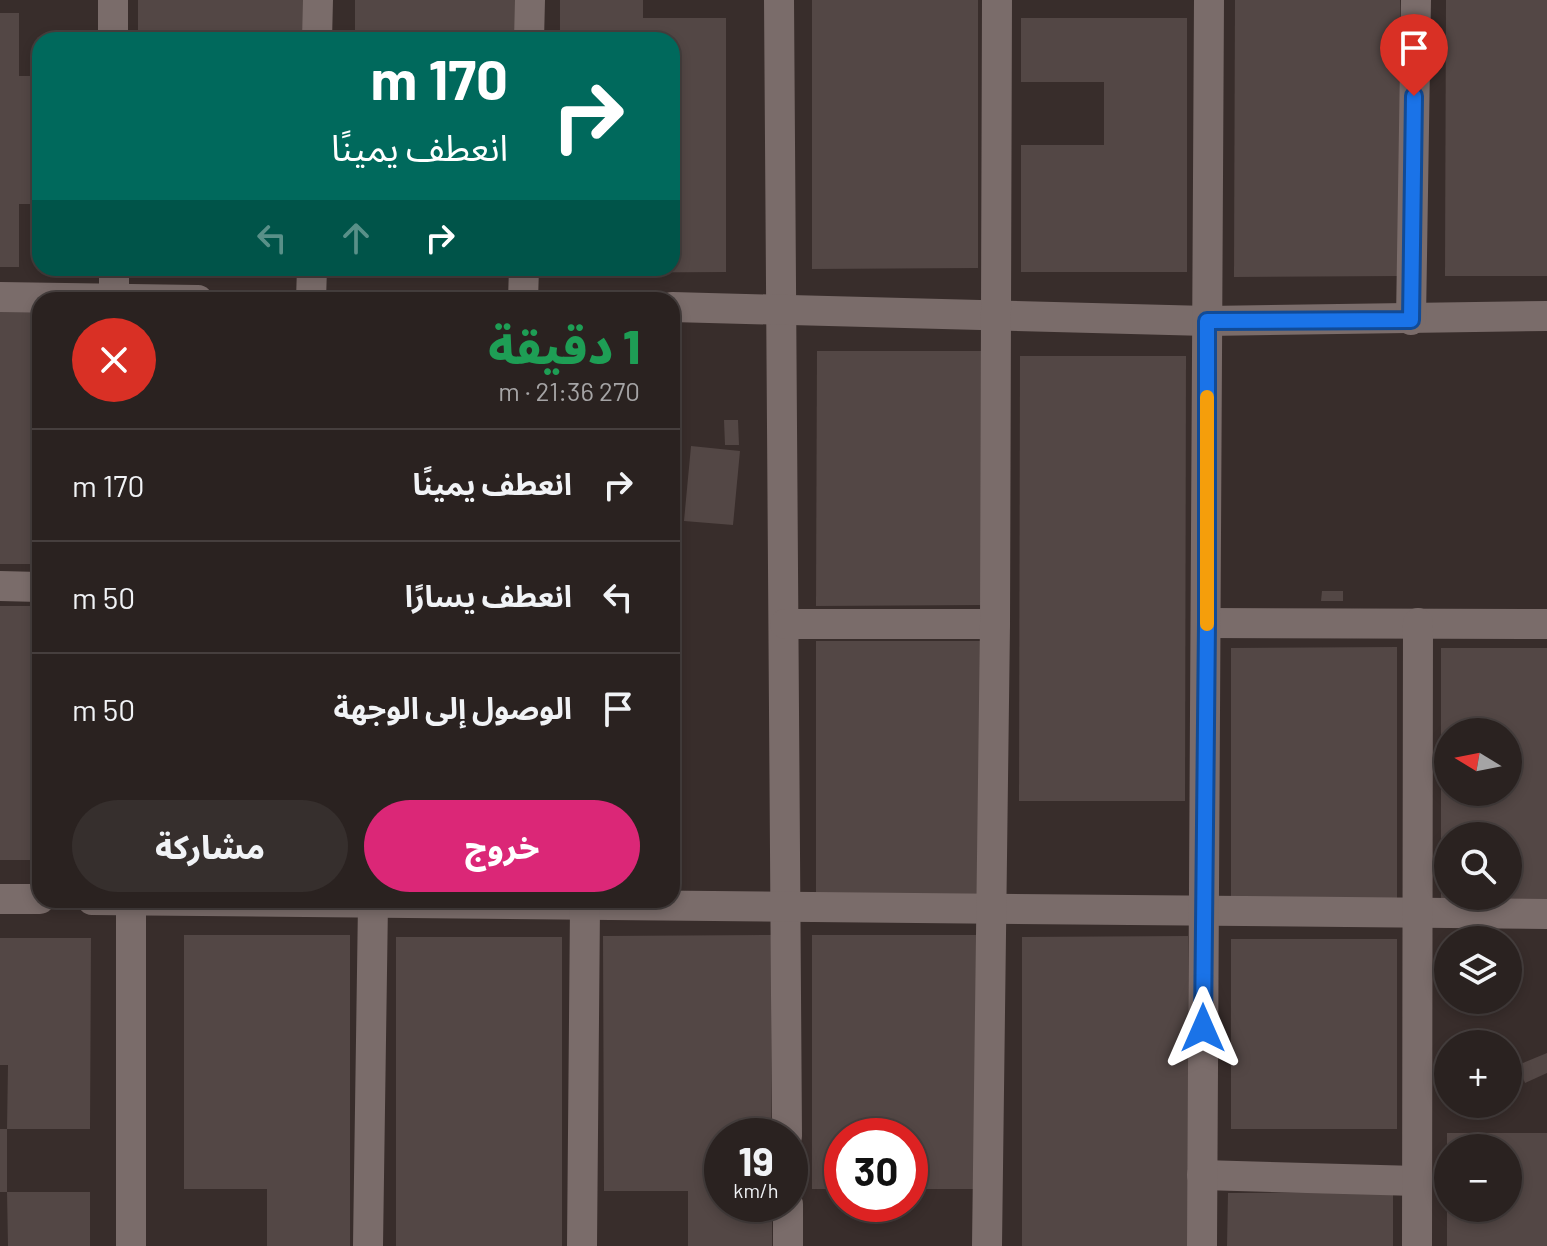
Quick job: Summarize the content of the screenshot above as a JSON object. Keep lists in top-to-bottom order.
{
  "north": "left",
  "page": {
    "turn": ["170 m", "انعطف يمينًا"],
    "heading": ["1 دقيقة", "270 m · 21:36"],
    "list": [
      {
        "name": "انعطف يمينًا",
        "value": "170 m"
      },
      {
        "name": "انعطف يسارًا",
        "value": "50 m"
      },
      {
        "name": "الوصول إلى الوجهة",
        "value": "50 m"
      }
    ],
    "map_buttons": ["+", "−"],
    "buttons": ["خروج", "مشاركة"],
    "speed": "19 km/h",
    "limit": "30"
  }
}
